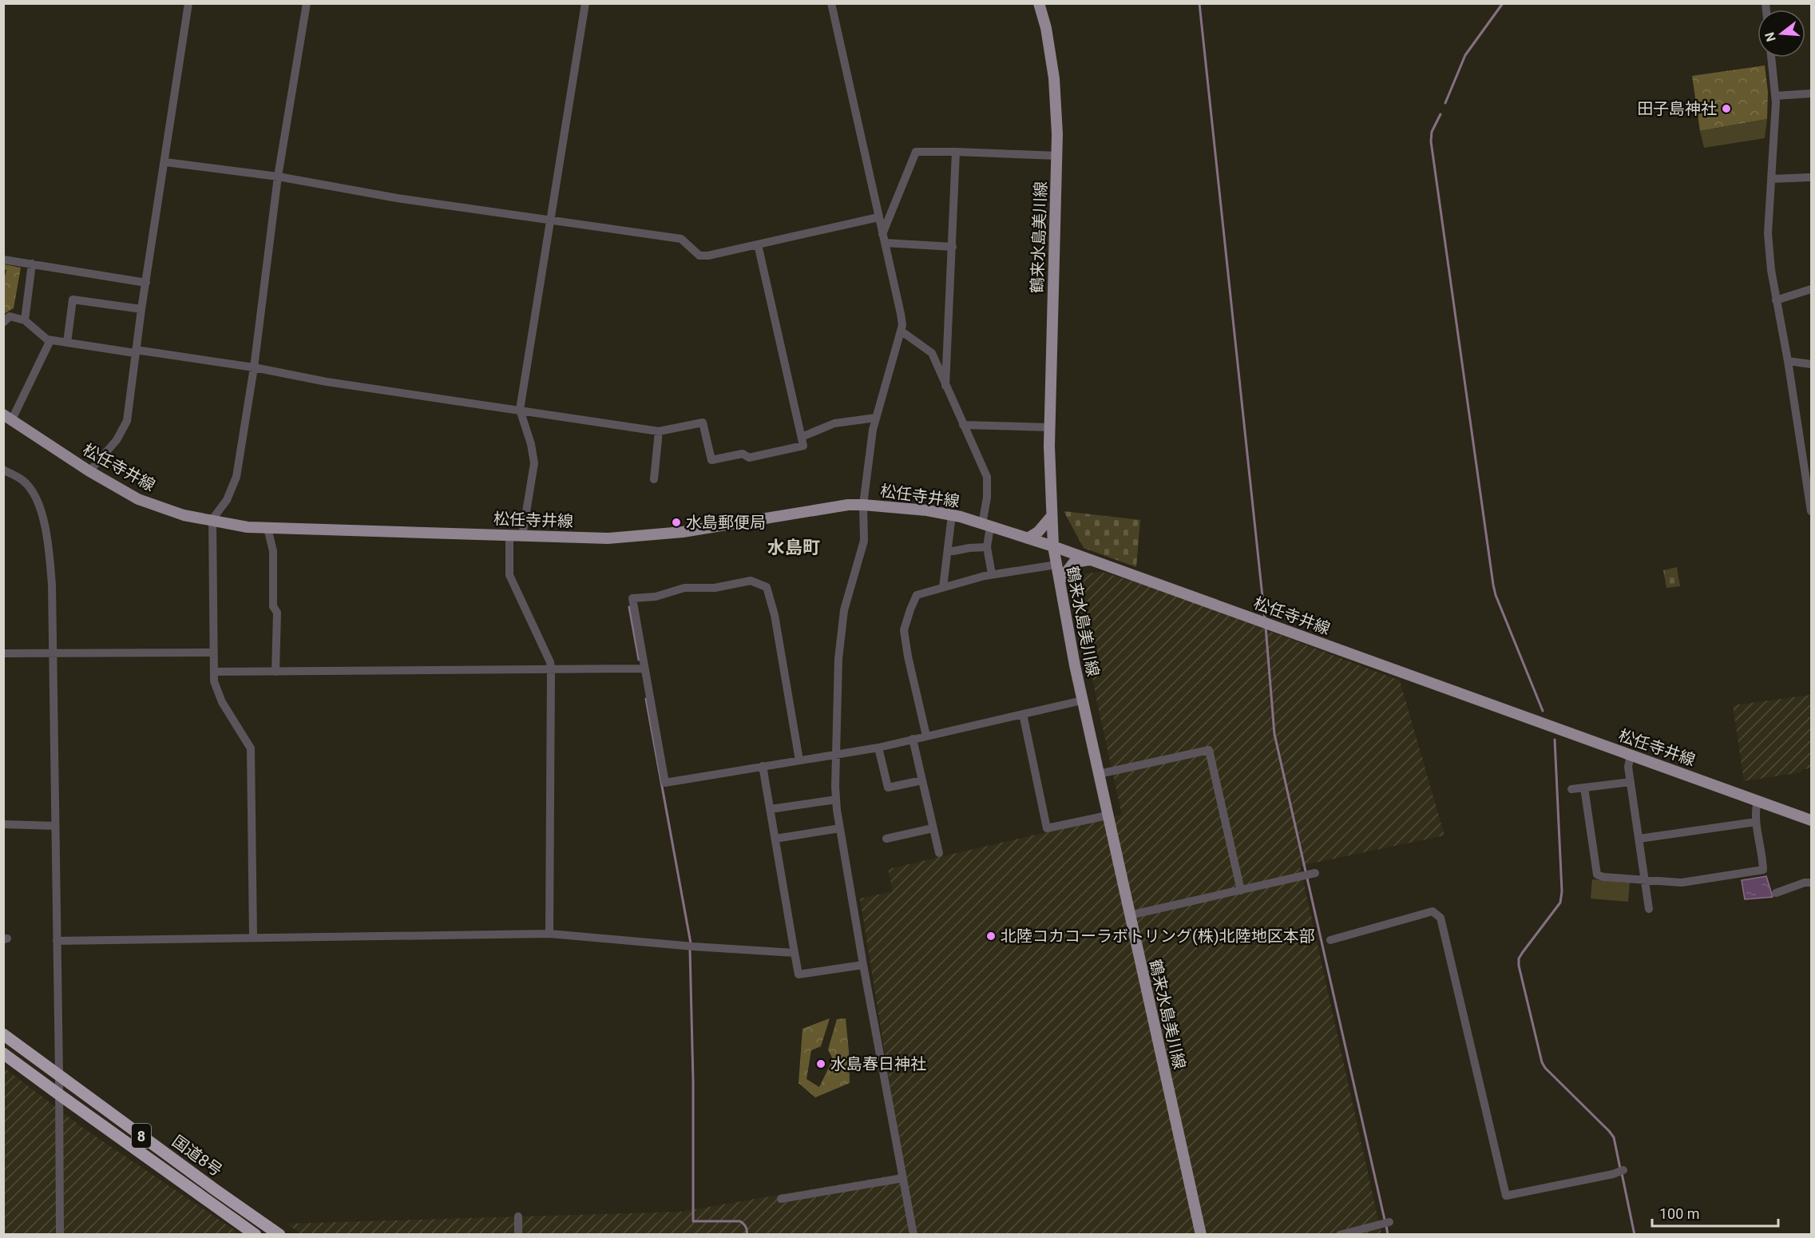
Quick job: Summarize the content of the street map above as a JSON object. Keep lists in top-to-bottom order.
{
  "streets": {
    "highway": ["8", "国道8号"],
    "main road": ["鶴来水島美川線", "松任寺井線"]
  },
  "crossings": [
    ["鶴来水島美川線", "松任寺井線"]
  ],
  "districts": ["水島町"],
  "places": [
    "田子島神社",
    "水島郵便局",
    "北陸コカコーラボトリング(株)北陸地区本部",
    "水島春日神社"
  ],
  "scale_bar": "100 m",
  "north": "left"
}
